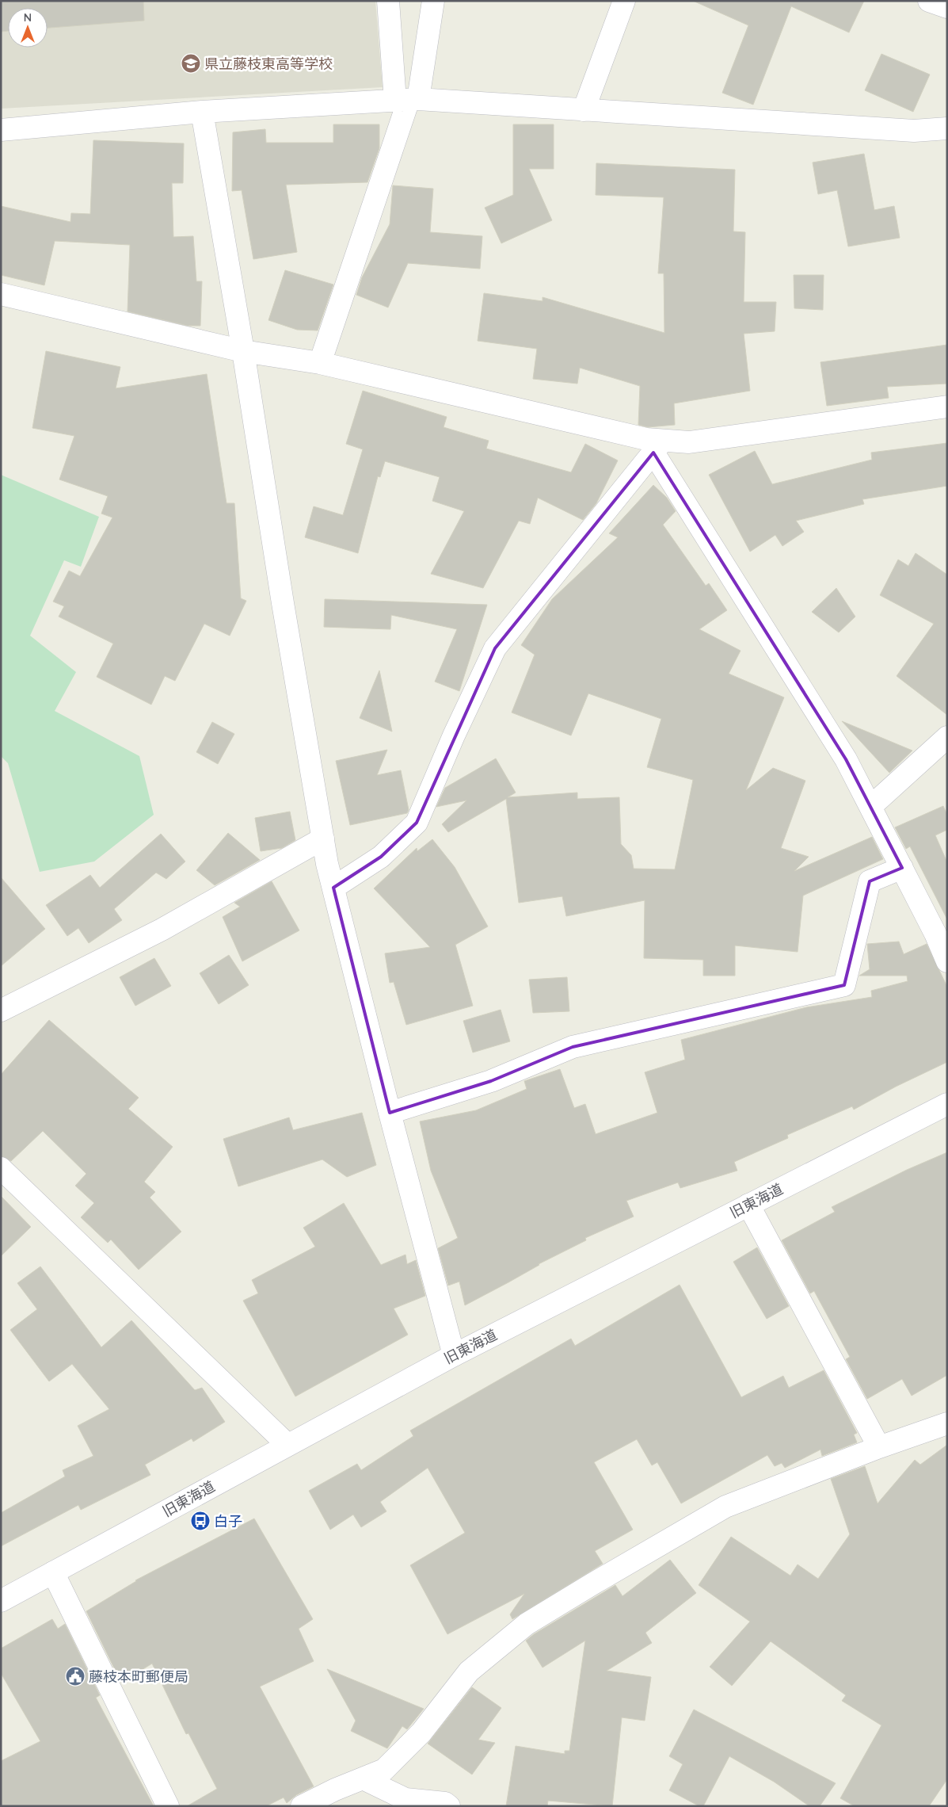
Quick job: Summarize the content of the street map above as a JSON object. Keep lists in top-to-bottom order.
{
  "streets": {
    "street": ["旧東海道"]
  },
  "places": {
    "school or university": ["県立藤枝東高等学校"],
    "bus stop": ["白子"],
    "public building": ["藤枝本町郵便局"]
  },
  "north": "top"
}
